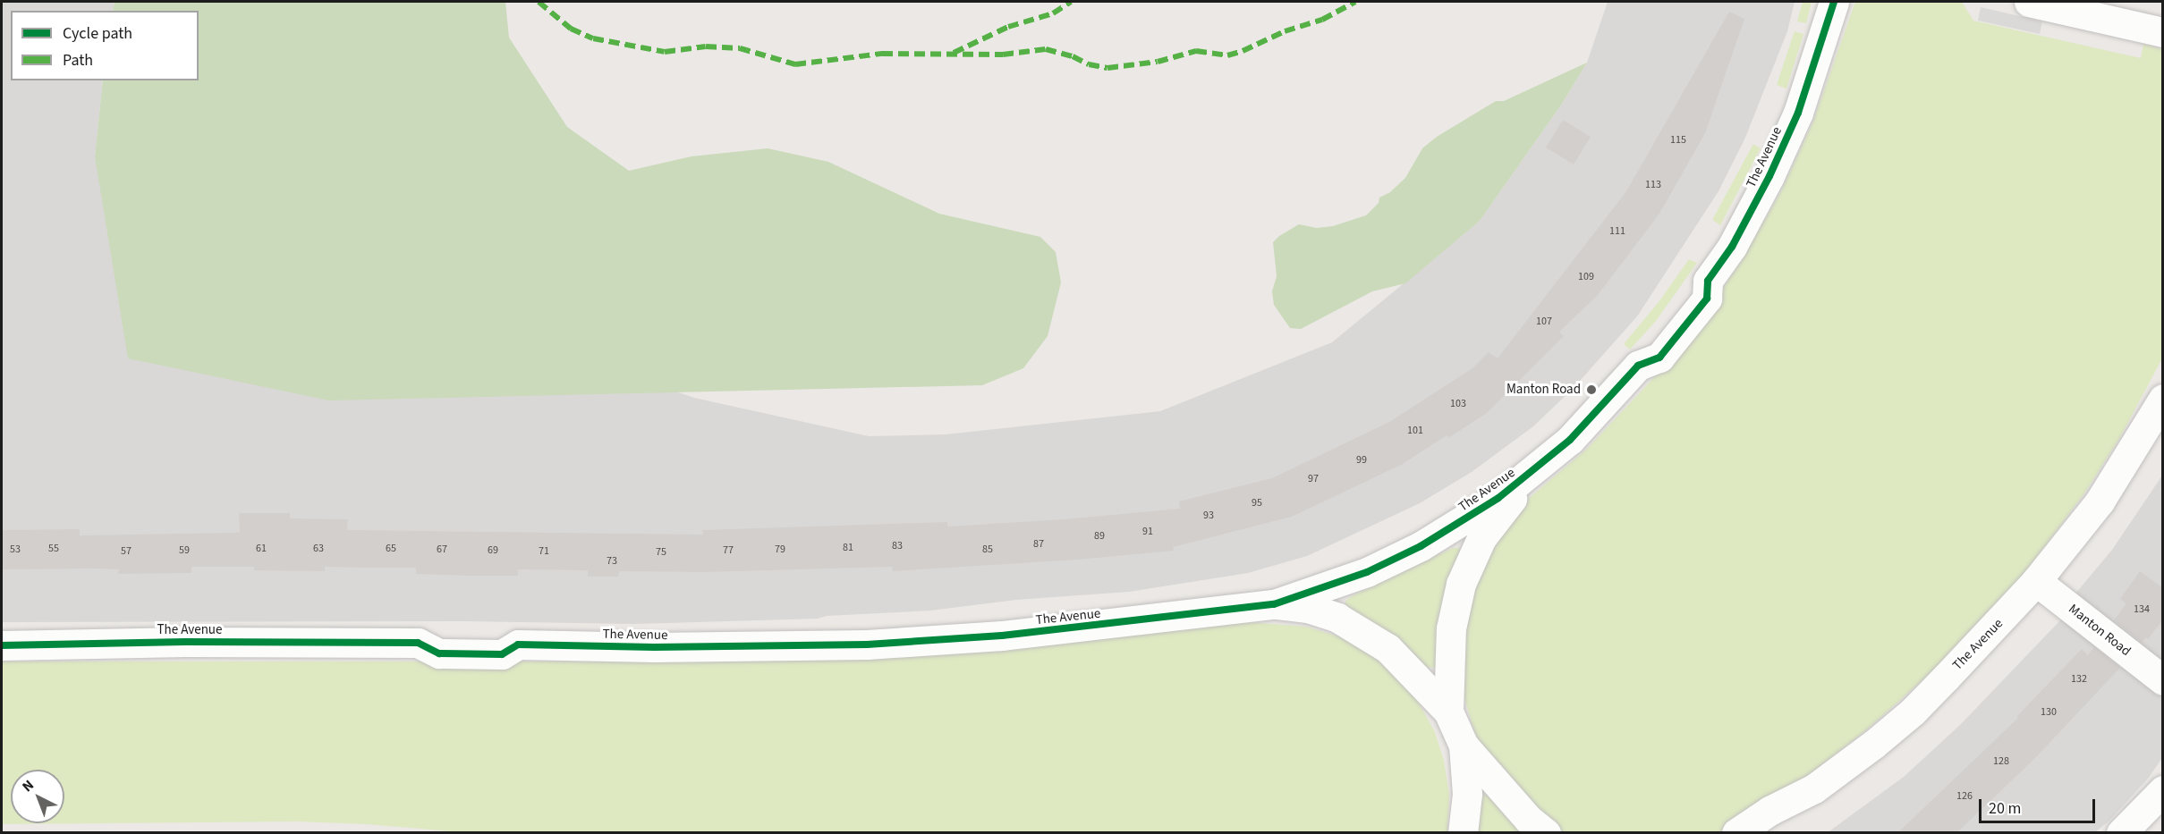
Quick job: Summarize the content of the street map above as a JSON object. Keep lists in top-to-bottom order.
{
  "streets": {
    "street": ["The Avenue", "Manton Road"]
  },
  "crossings": [
    ["The Avenue", "Manton Road"]
  ],
  "places": ["Manton Road"],
  "house_numbers": [
    "115",
    "113",
    "111",
    "109",
    "107",
    "103",
    "101",
    "99",
    "97",
    "95",
    "93",
    "91",
    "89",
    "87",
    "83",
    "81",
    "55",
    "61",
    "63",
    "65",
    "53",
    "67",
    "79",
    "85",
    "59",
    "69",
    "77",
    "57",
    "71",
    "75",
    "73",
    "134",
    "132",
    "130",
    "128",
    "126"
  ],
  "legend": ["Cycle path", "Path"],
  "scale_bar": "20 m",
  "north": "top left"
}
